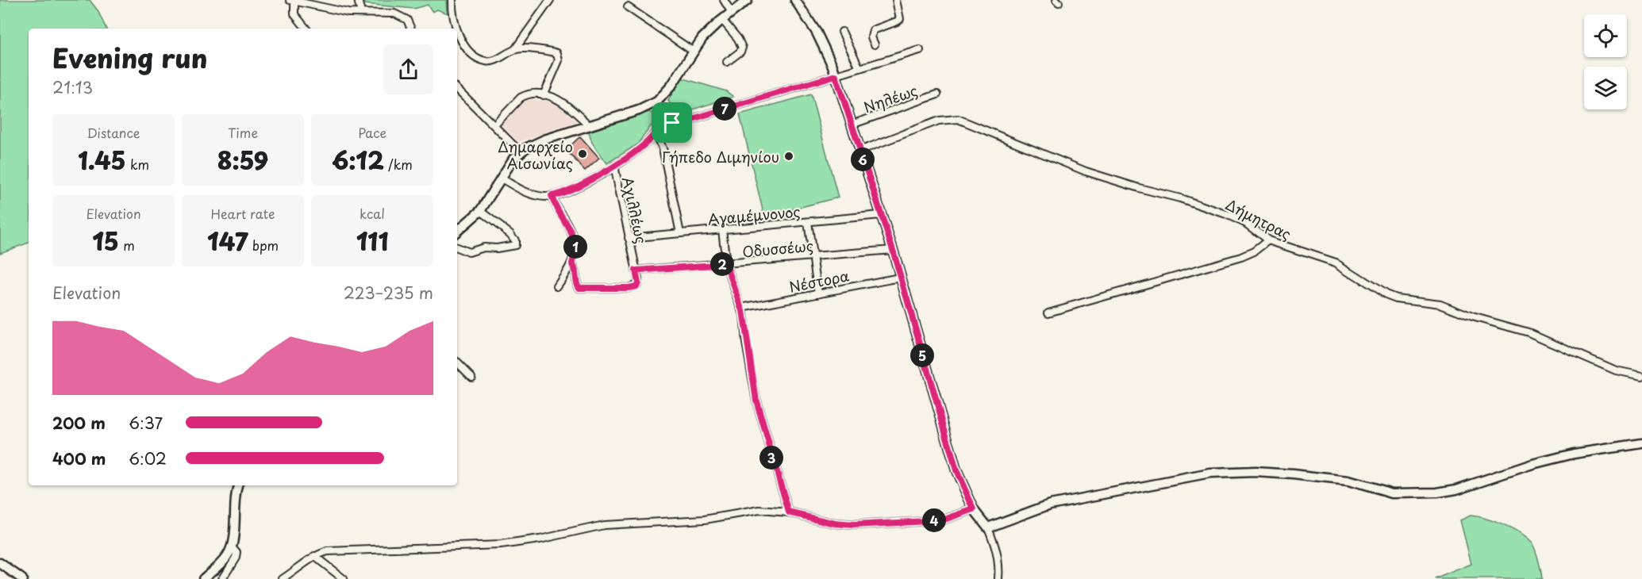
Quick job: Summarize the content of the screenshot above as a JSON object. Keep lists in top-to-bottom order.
{
  "streets": {
    "street": [
      "Νηλέως",
      "Αχιλλέως",
      "Αγαμέμνονος",
      "Δήμητρας",
      "Οδυσσέως",
      "Νέστορα"
    ]
  },
  "crossings": [
    ["Αχιλλέως", "Αγαμέμνονος"],
    ["Αχιλλέως", "Οδυσσέως"]
  ],
  "places": ["Δημαρχείο Αισωνίας", "Γήπεδο Διμηνίου"],
  "page": {
    "heading": ["Evening run", "21:13"],
    "pins": [
      "7",
      "6",
      "1",
      "2",
      "5",
      "3",
      "4"
    ],
    "stats": [
      ["Distance", "1.45 km"],
      ["Time", "8:59"],
      ["Pace", "6:12 /km"],
      ["Elevation", "15 m"],
      ["Heart rate", "147 bpm"],
      ["kcal", "111"]
    ],
    "chart": ["Elevation", "223–235 m"],
    "list": [
      {
        "name": "200 m",
        "note": "6:37"
      },
      {
        "name": "400 m",
        "note": "6:02"
      }
    ]
  }
}
